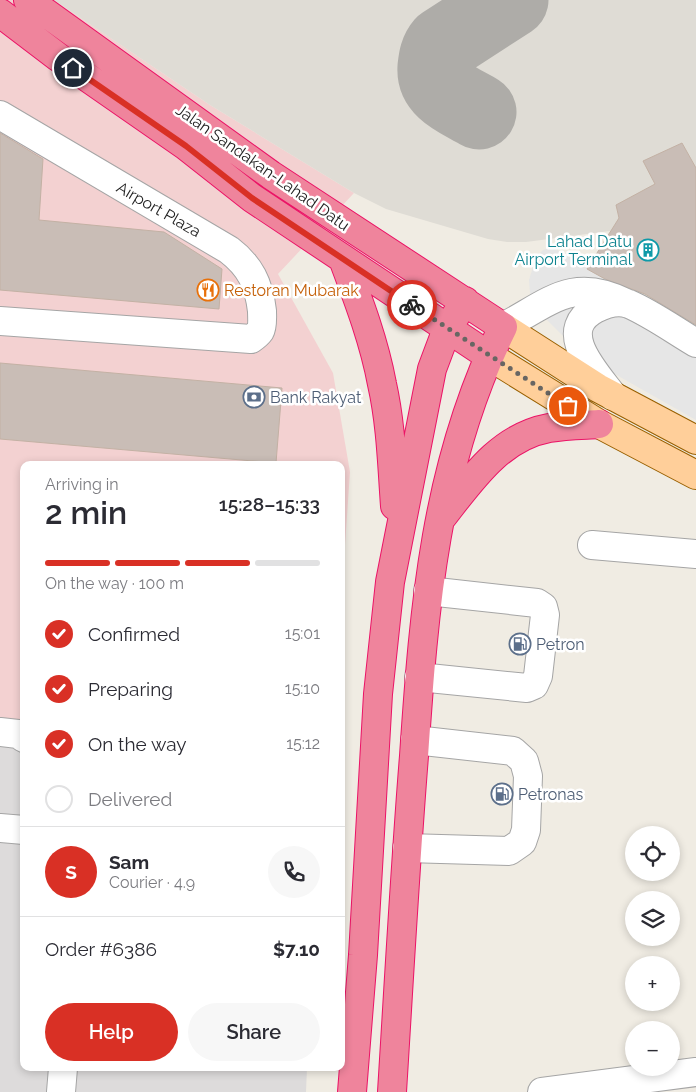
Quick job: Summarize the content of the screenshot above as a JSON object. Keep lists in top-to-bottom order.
{
  "streets": {
    "highway": ["Jalan Sandakan-Lahad Datu"],
    "street": ["Airport Plaza"]
  },
  "places": {
    "building": ["Lahad Datu Airport Terminal"],
    "restaurant": ["Restoran Mubarak"],
    "bank": ["Bank Rakyat"],
    "fuel station": ["Petron", "Petronas"]
  },
  "page": {
    "heading": ["2 min", "Arriving in", "15:28–15:33"],
    "panel": [
      "Sam",
      "Courier · 4.9",
      "Order #6386",
      "$7.10"
    ],
    "bar": "On the way · 100 m",
    "list": [
      ["Confirmed", "15:01"],
      ["Preparing", "15:10"],
      ["On the way", "15:12"],
      "Delivered"
    ],
    "map_buttons": ["+", "−"],
    "round": "S",
    "buttons": ["Help", "Share"]
  }
}
